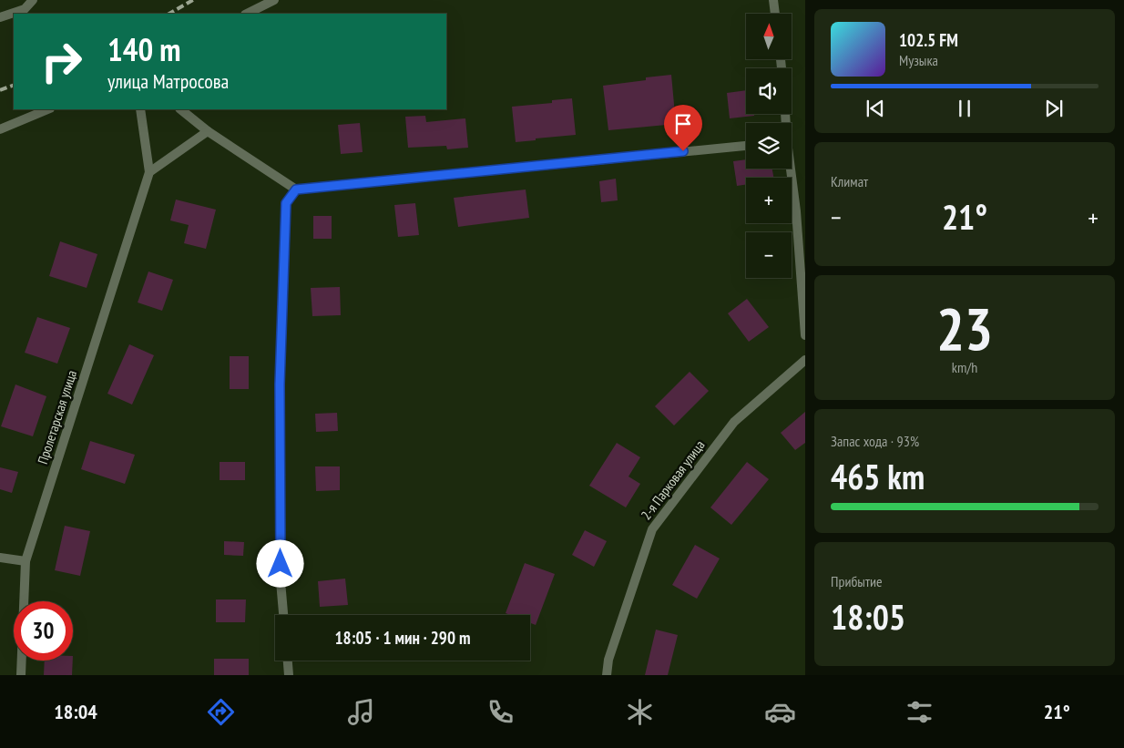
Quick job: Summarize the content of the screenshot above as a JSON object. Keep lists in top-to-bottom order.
{
  "streets": {
    "street": ["Пролетарская улица", "2-я Парковая улица"]
  },
  "north": "top",
  "page": {
    "map_buttons": ["+", "−"],
    "turn": ["140 m", "улица Матросова"],
    "song": ["102.5 FM", "Музыка"],
    "tile": [
      "Климат",
      ["23", "km/h"],
      ["Запас хода · 93%", "465 km"],
      ["Прибытие", "18:05"]
    ],
    "heat": ["−", "21°", "+"],
    "limit": "30",
    "trip": "18:05 · 1 мин · 290 m",
    "tabs": ["18:04", "21°"]
  }
}
